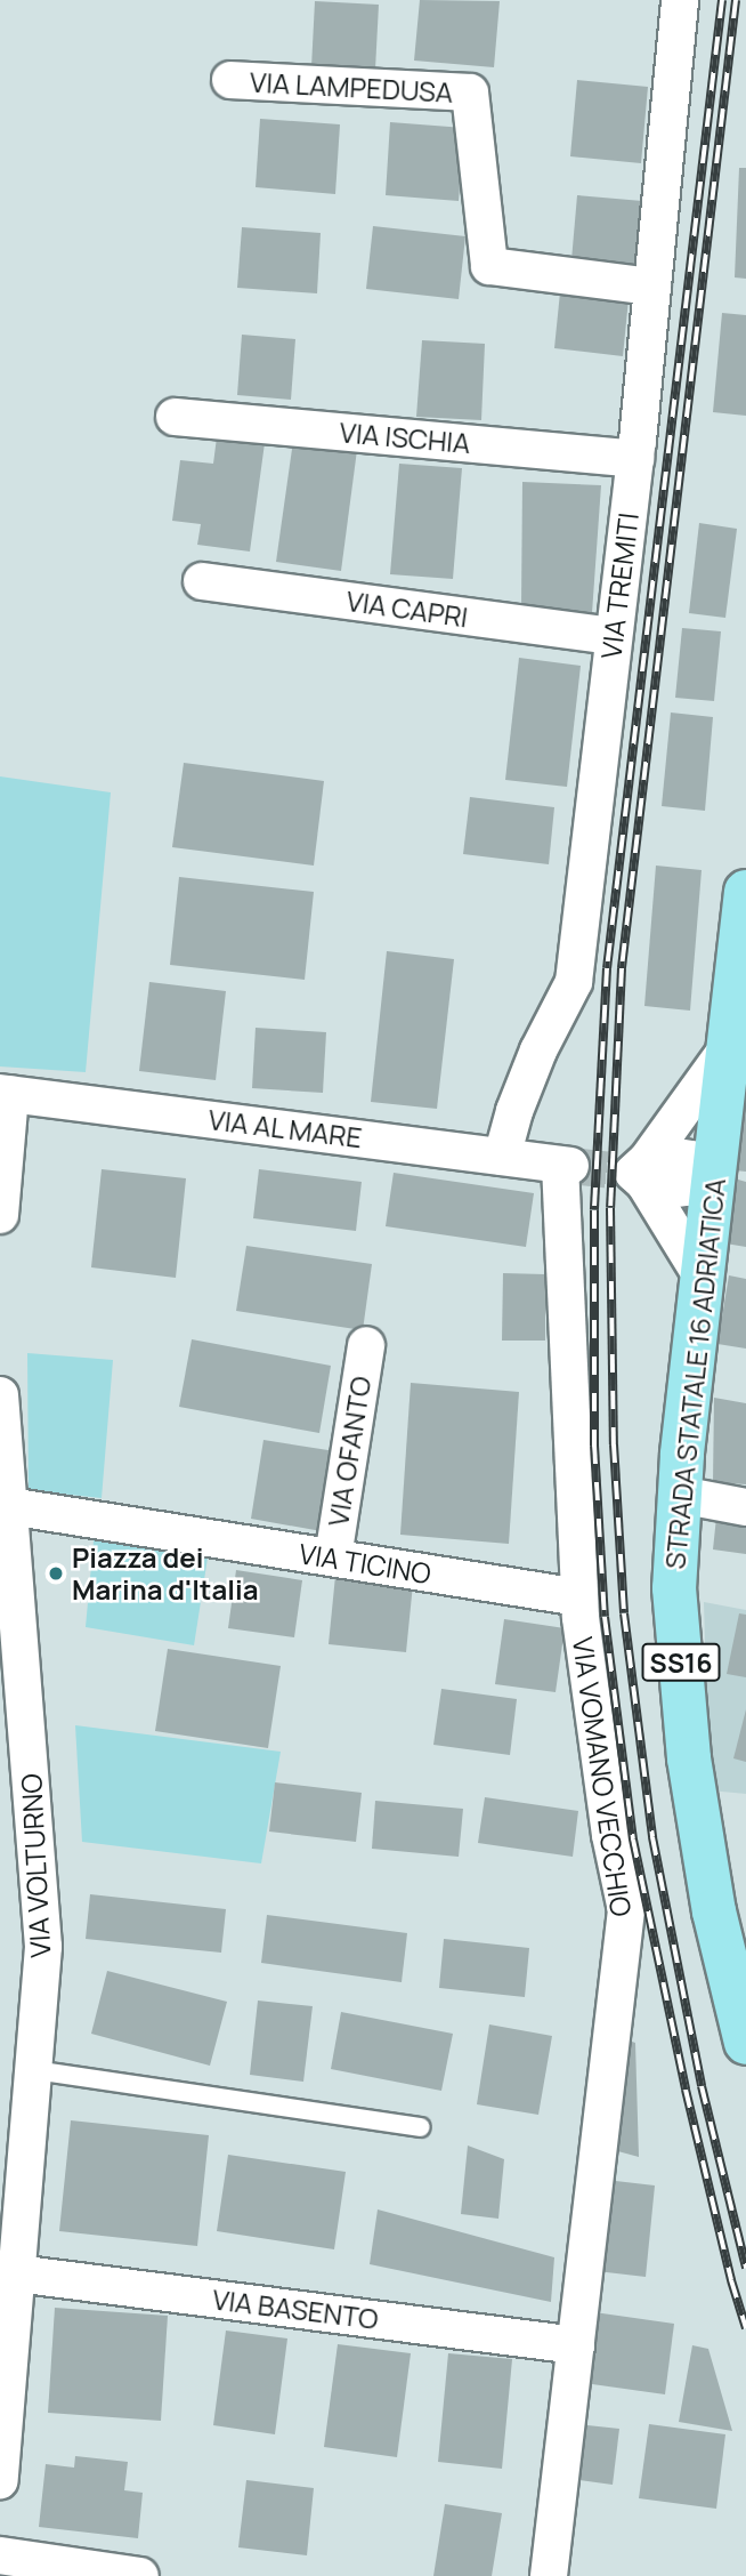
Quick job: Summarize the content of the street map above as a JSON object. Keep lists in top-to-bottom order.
{
  "streets": {
    "main road": ["STRADA STATALE 16 ADRIATICA", "SS16"],
    "street": [
      "VIA LAMPEDUSA",
      "VIA ISCHIA",
      "VIA TREMITI",
      "VIA CAPRI",
      "VIA AL MARE",
      "VIA OFANTO",
      "VIA TICINO",
      "VIA VOMANO VECCHIO",
      "VIA VOLTURNO",
      "VIA BASENTO"
    ]
  },
  "crossings": [
    ["VIA LAMPEDUSA", "VIA TREMITI"],
    ["VIA ISCHIA", "VIA TREMITI"],
    ["VIA TREMITI", "VIA CAPRI"],
    ["VIA TREMITI", "VIA AL MARE"],
    ["VIA AL MARE", "VIA VOMANO VECCHIO"],
    ["VIA OFANTO", "VIA TICINO"],
    ["VIA TICINO", "VIA VOMANO VECCHIO"],
    ["VIA TICINO", "VIA VOLTURNO"],
    ["VIA VOMANO VECCHIO", "VIA BASENTO"],
    ["VIA VOLTURNO", "VIA BASENTO"]
  ],
  "places": ["Piazza dei Marina d'Italia"]
}
